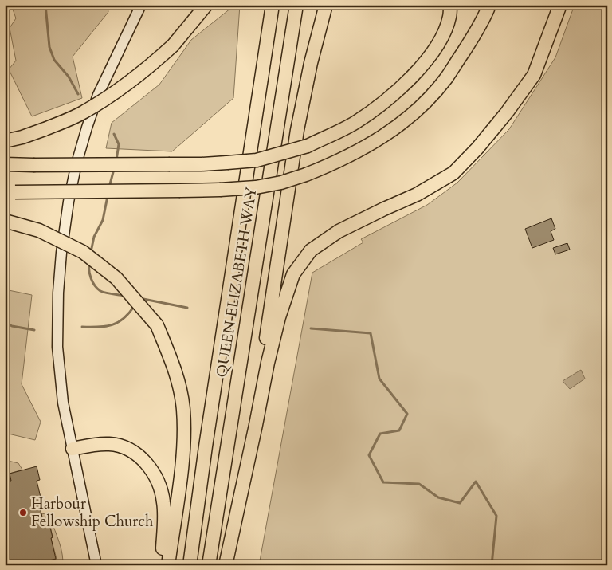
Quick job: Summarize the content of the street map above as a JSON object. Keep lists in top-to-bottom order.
{
  "streets": {
    "highway": ["QUEEN ELIZABETH WAY"]
  },
  "places": ["Harbour Fellowship Church"]
}
